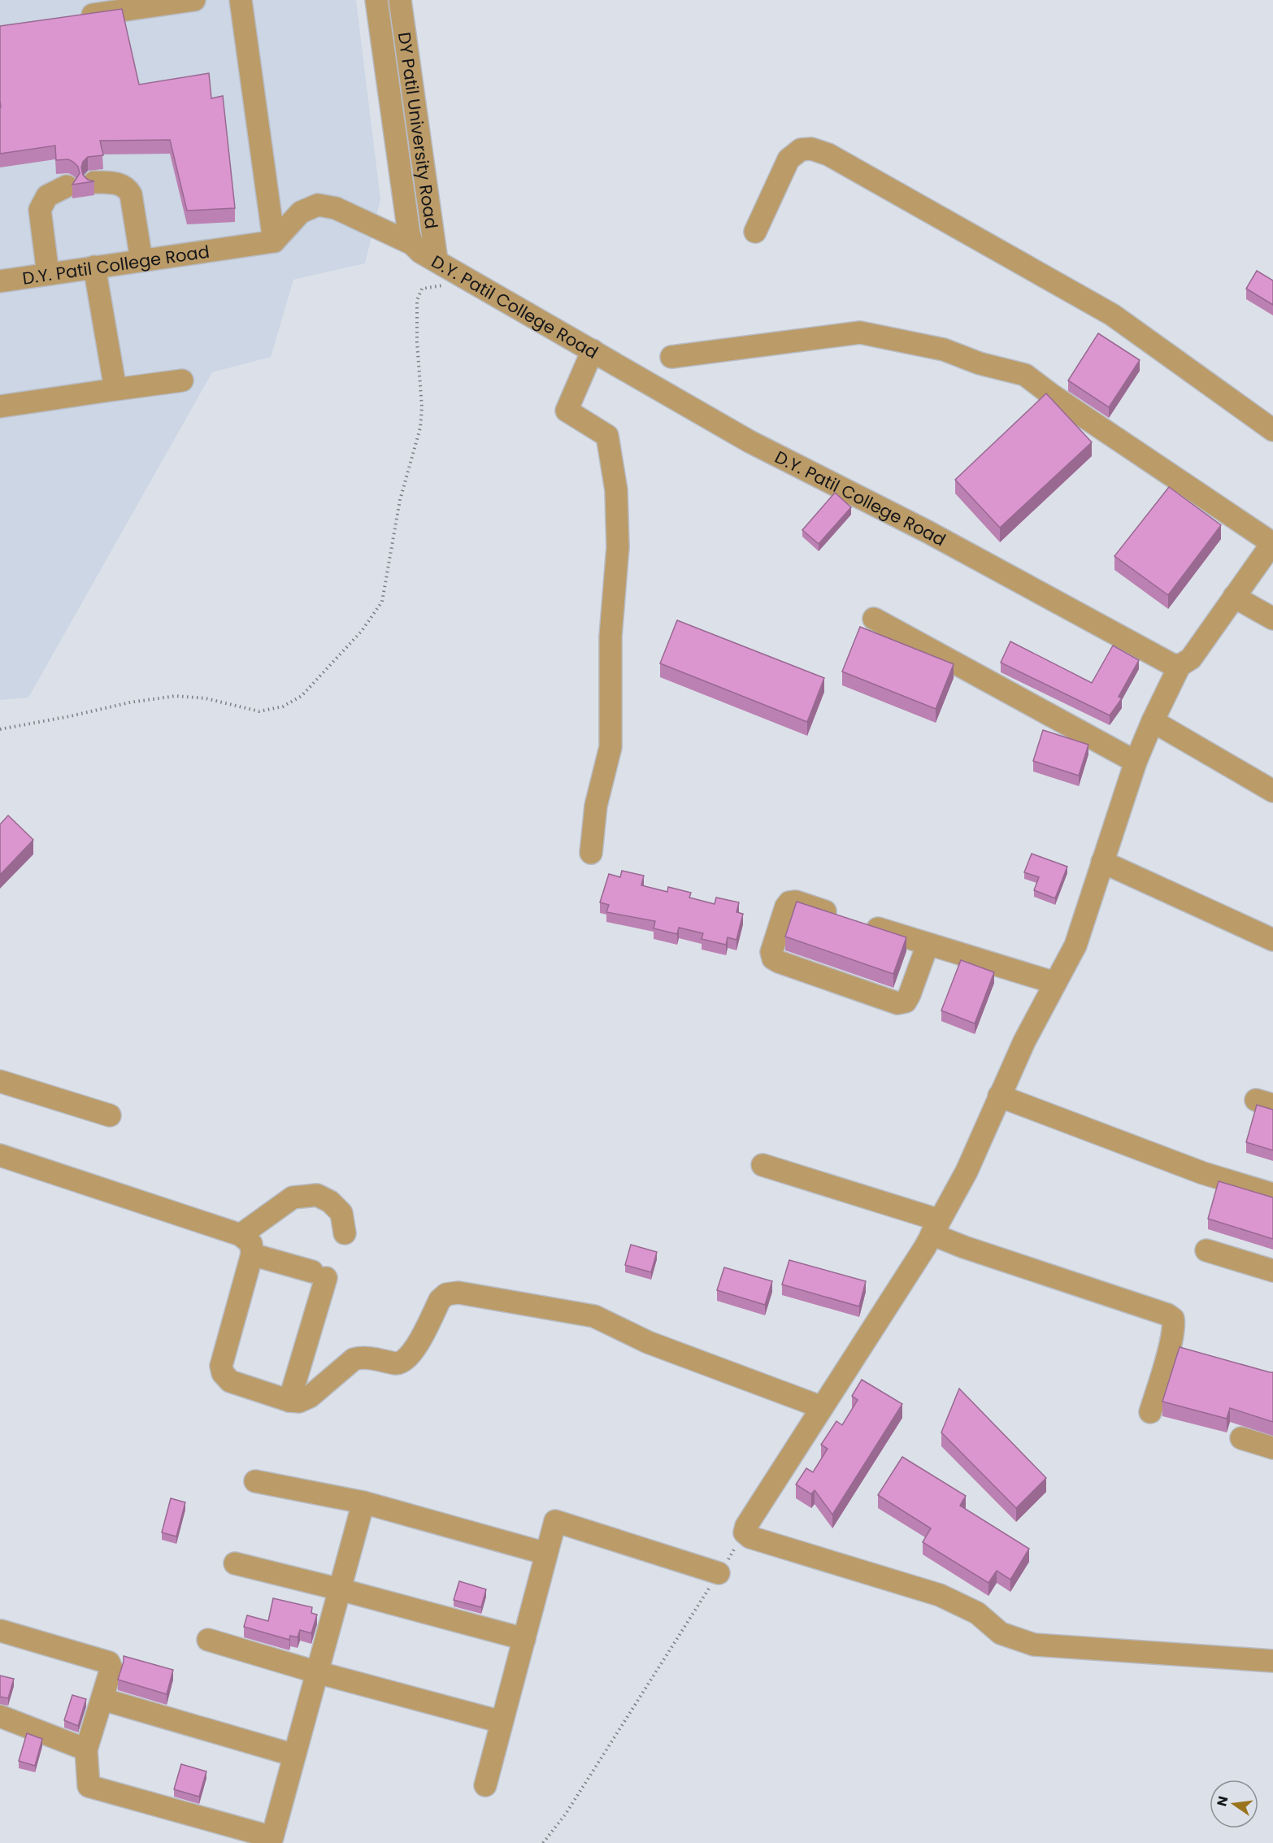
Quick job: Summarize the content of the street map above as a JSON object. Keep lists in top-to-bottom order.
{
  "streets": {
    "street": ["DY Patil University Road", "D.Y. Patil College Road"]
  },
  "crossings": [
    ["DY Patil University Road", "D.Y. Patil College Road"]
  ],
  "north": "left"
}
